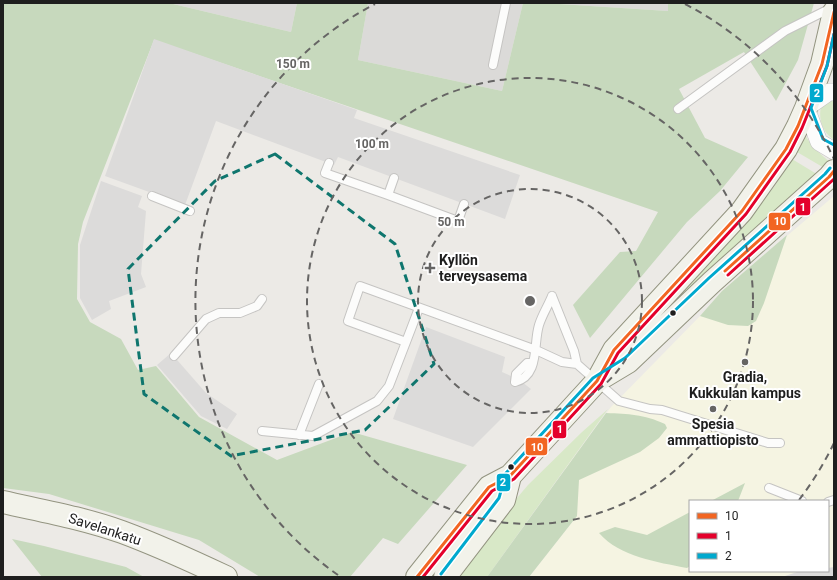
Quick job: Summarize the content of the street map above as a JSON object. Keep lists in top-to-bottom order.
{
  "streets": {
    "main road": ["Savelankatu"]
  },
  "places": {
    "health": ["Kyllön terveysasema"],
    "other": ["Gradia, Kukkulan kampus", "Spesia ammattiopisto"]
  },
  "lines": ["transit line 10", "transit line 1", "transit line 2"],
  "legend": ["10", "1", "2"],
  "rings": ["150 m", "100 m", "50 m"]
}
